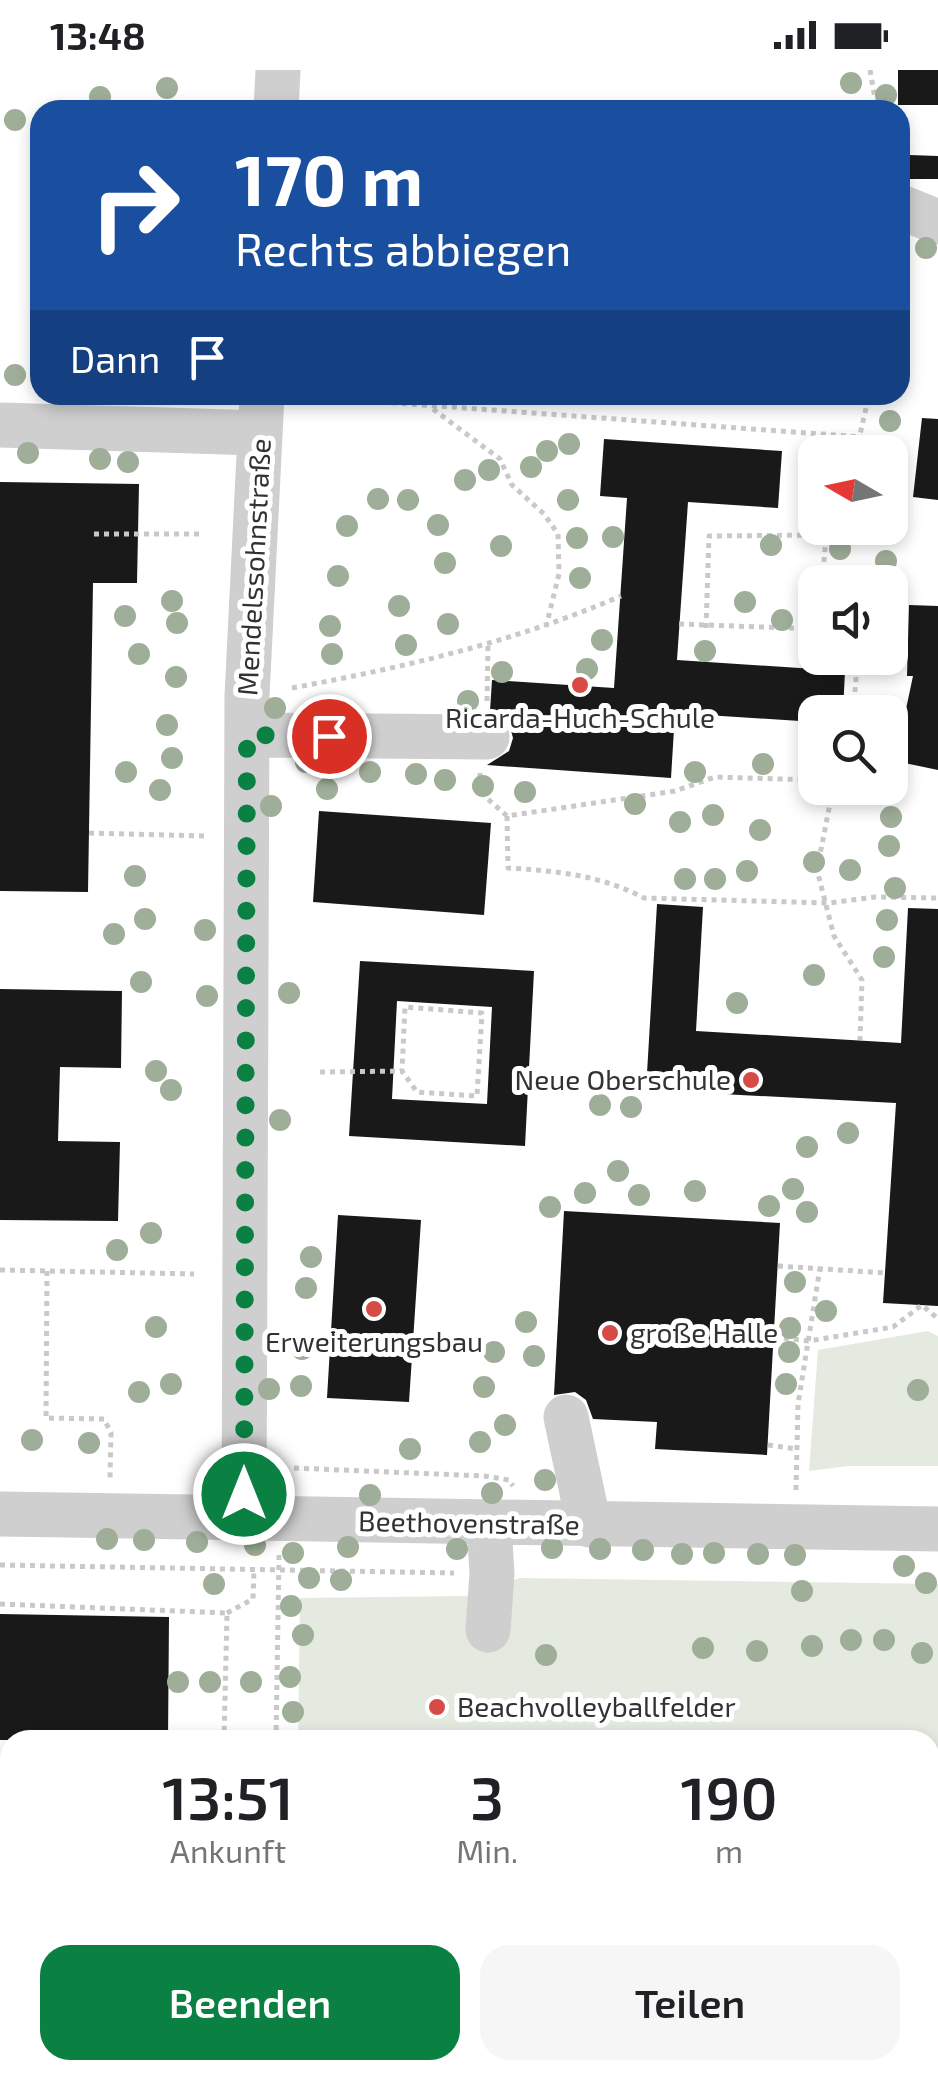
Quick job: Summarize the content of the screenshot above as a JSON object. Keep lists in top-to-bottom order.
{
  "streets": {
    "street": ["Mendelssohnstraße", "Beethovenstraße"]
  },
  "crossings": [
    ["Mendelssohnstraße", "Beethovenstraße"]
  ],
  "places": [
    "Ricarda-Huch-Schule",
    "Neue Oberschule",
    "Erweiterungsbau",
    "große Halle",
    "Beachvolleyballfelder"
  ],
  "north": "left",
  "page": {
    "status": "13:48",
    "turn": ["170 m", "Rechts abbiegen"],
    "then": "Dann",
    "eta": [
      "13:51",
      "Ankunft",
      "3",
      "Min.",
      "190",
      "m"
    ],
    "buttons": ["Beenden", "Teilen"]
  }
}
